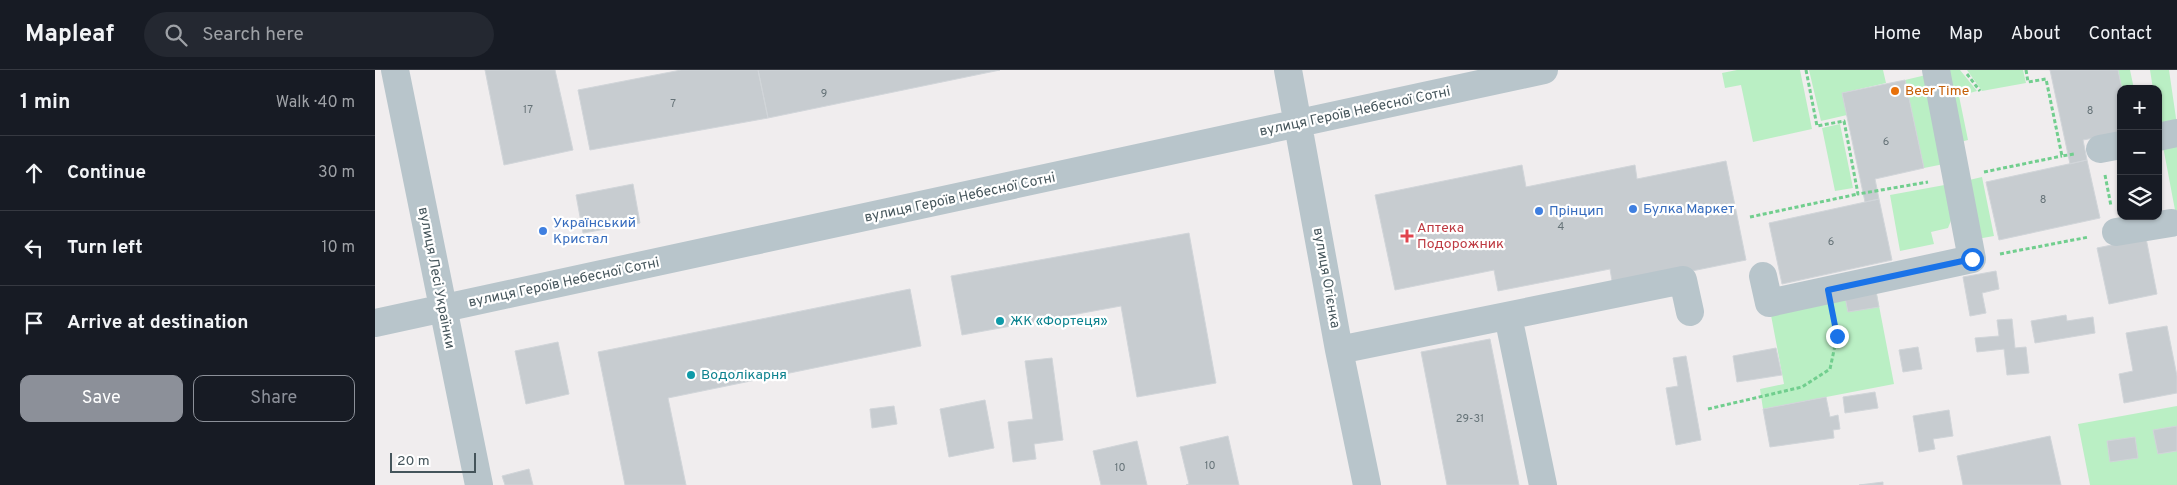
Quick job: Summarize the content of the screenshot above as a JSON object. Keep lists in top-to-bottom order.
{
  "streets": {
    "street": ["вулиця Героїв Небесної Сотні", "вулиця Лесі Українки", "вулиця Огієнка"]
  },
  "crossings": [
    ["вулиця Героїв Небесної Сотні", "вулиця Лесі Українки"],
    ["вулиця Героїв Небесної Сотні", "вулиця Огієнка"]
  ],
  "places": {
    "other": [
      "Beer Time",
      "Булка Маркет",
      "Прінцип",
      "Український Кристал",
      "ЖК «Фортеця»",
      "Водолікарня"
    ],
    "health": ["Аптека Подорожник"]
  },
  "house_numbers": [
    "9",
    "7",
    "17",
    "8",
    "6",
    "8",
    "4",
    "6",
    "29-31",
    "10",
    "10"
  ],
  "scale_bar": "20 m",
  "page": {
    "header": "Mapleaf",
    "search": "Search here",
    "nav": [
      "Home",
      "Map",
      "About",
      "Contact"
    ],
    "heading": ["1 min", "Walk · 40 m"],
    "map_buttons": ["+", "−"],
    "list": [
      ["Continue", "30 m"],
      ["Turn left", "10 m"],
      "Arrive at destination"
    ],
    "buttons": ["Save", "Share"],
    "scale": "20 m"
  }
}
